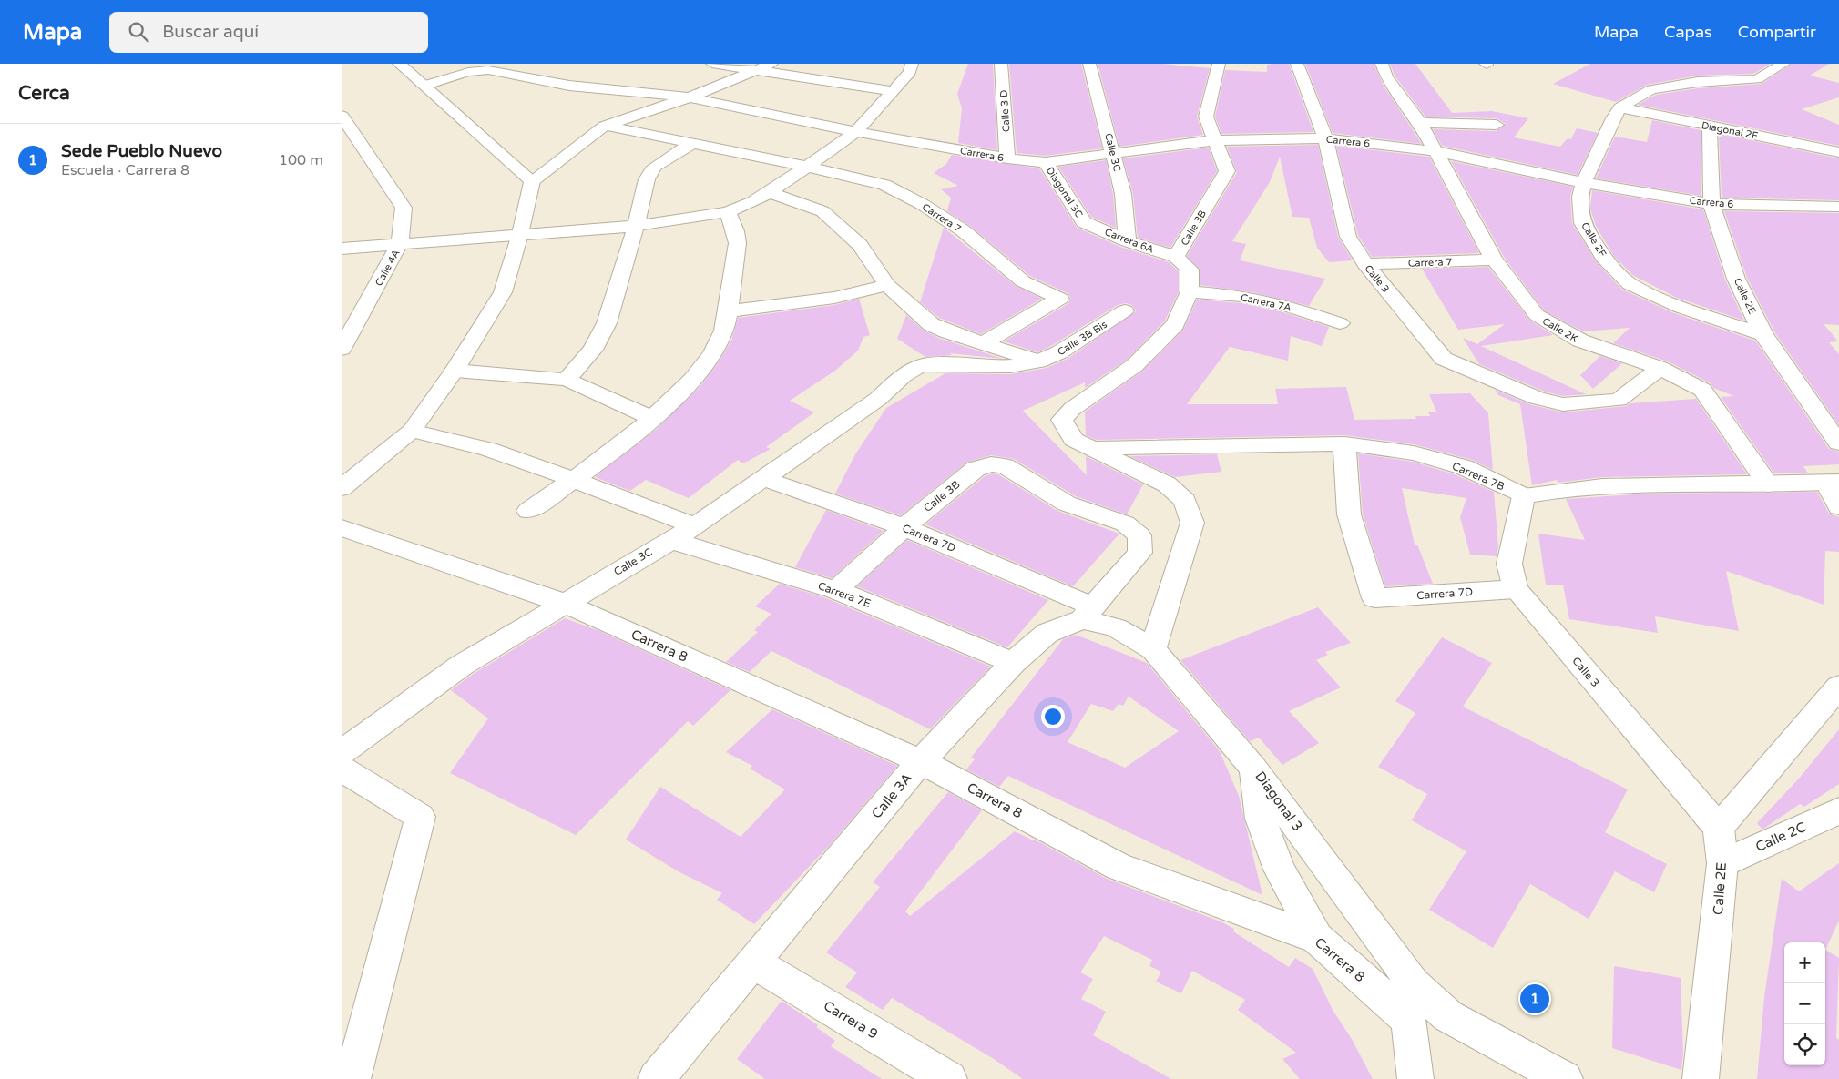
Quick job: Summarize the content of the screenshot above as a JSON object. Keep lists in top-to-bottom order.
{
  "streets": {
    "street": [
      "Calle 3 D",
      "Diagonal 2F",
      "Carrera 6",
      "Calle 3C",
      "Diagonal 3C",
      "Carrera 7",
      "Calle 3B",
      "Calle 2F",
      "Carrera 6A",
      "Calle 4A",
      "Calle 3",
      "Calle 2E",
      "Carrera 7A",
      "Calle 2K",
      "Calle 3B Bis",
      "Carrera 7B",
      "Carrera 7D",
      "Carrera 7E",
      "Carrera 8",
      "Calle 3A",
      "Diagonal 3",
      "Calle 2C",
      "Carrera 9"
    ]
  },
  "crossings": [
    ["Calle 3 D", "Carrera 6"],
    ["Diagonal 2F", "Calle 2F"],
    ["Diagonal 2F", "Calle 2E"],
    ["Carrera 6", "Calle 3C"],
    ["Carrera 6", "Diagonal 3C"],
    ["Carrera 6", "Calle 3B"],
    ["Carrera 6", "Calle 2F"],
    ["Carrera 6", "Calle 3"],
    ["Carrera 6", "Calle 2E"],
    ["Carrera 6", "Calle 2K"],
    ["Calle 3C", "Carrera 6A"],
    ["Calle 3C", "Calle 3B Bis"],
    ["Calle 3C", "Carrera 7D"],
    ["Calle 3C", "Carrera 7E"],
    ["Calle 3C", "Carrera 8"],
    ["Diagonal 3C", "Carrera 6A"],
    ["Carrera 7", "Calle 3"],
    ["Carrera 7", "Calle 2K"],
    ["Calle 3B", "Carrera 6A"],
    ["Calle 3B", "Carrera 7A"],
    ["Calle 3B", "Carrera 7B"],
    ["Calle 3B", "Carrera 7D"],
    ["Calle 3B", "Carrera 7E"],
    ["Calle 3B", "Calle 3A"],
    ["Calle 2F", "Calle 2E"],
    ["Calle 3", "Calle 2E"],
    ["Calle 3", "Calle 2K"],
    ["Calle 3", "Carrera 7B"],
    ["Calle 3", "Carrera 7D"],
    ["Calle 2E", "Calle 2C"],
    ["Carrera 7B", "Carrera 7D"],
    ["Carrera 7D", "Calle 3A"],
    ["Carrera 7D", "Diagonal 3"],
    ["Carrera 7E", "Calle 3A"],
    ["Carrera 8", "Calle 3A"],
    ["Calle 3A", "Diagonal 3"],
    ["Calle 3A", "Carrera 9"]
  ],
  "page": {
    "header": "Mapa",
    "search": "Buscar aquí",
    "nav": ["Mapa", "Capas", "Compartir"],
    "heading": "Cerca",
    "list": [
      {
        "mark": "1",
        "name": "Sede Pueblo Nuevo",
        "note": "Escuela · Carrera 8",
        "value": "100 m"
      }
    ],
    "map_buttons": ["+", "−"],
    "pins": "1"
  }
}
